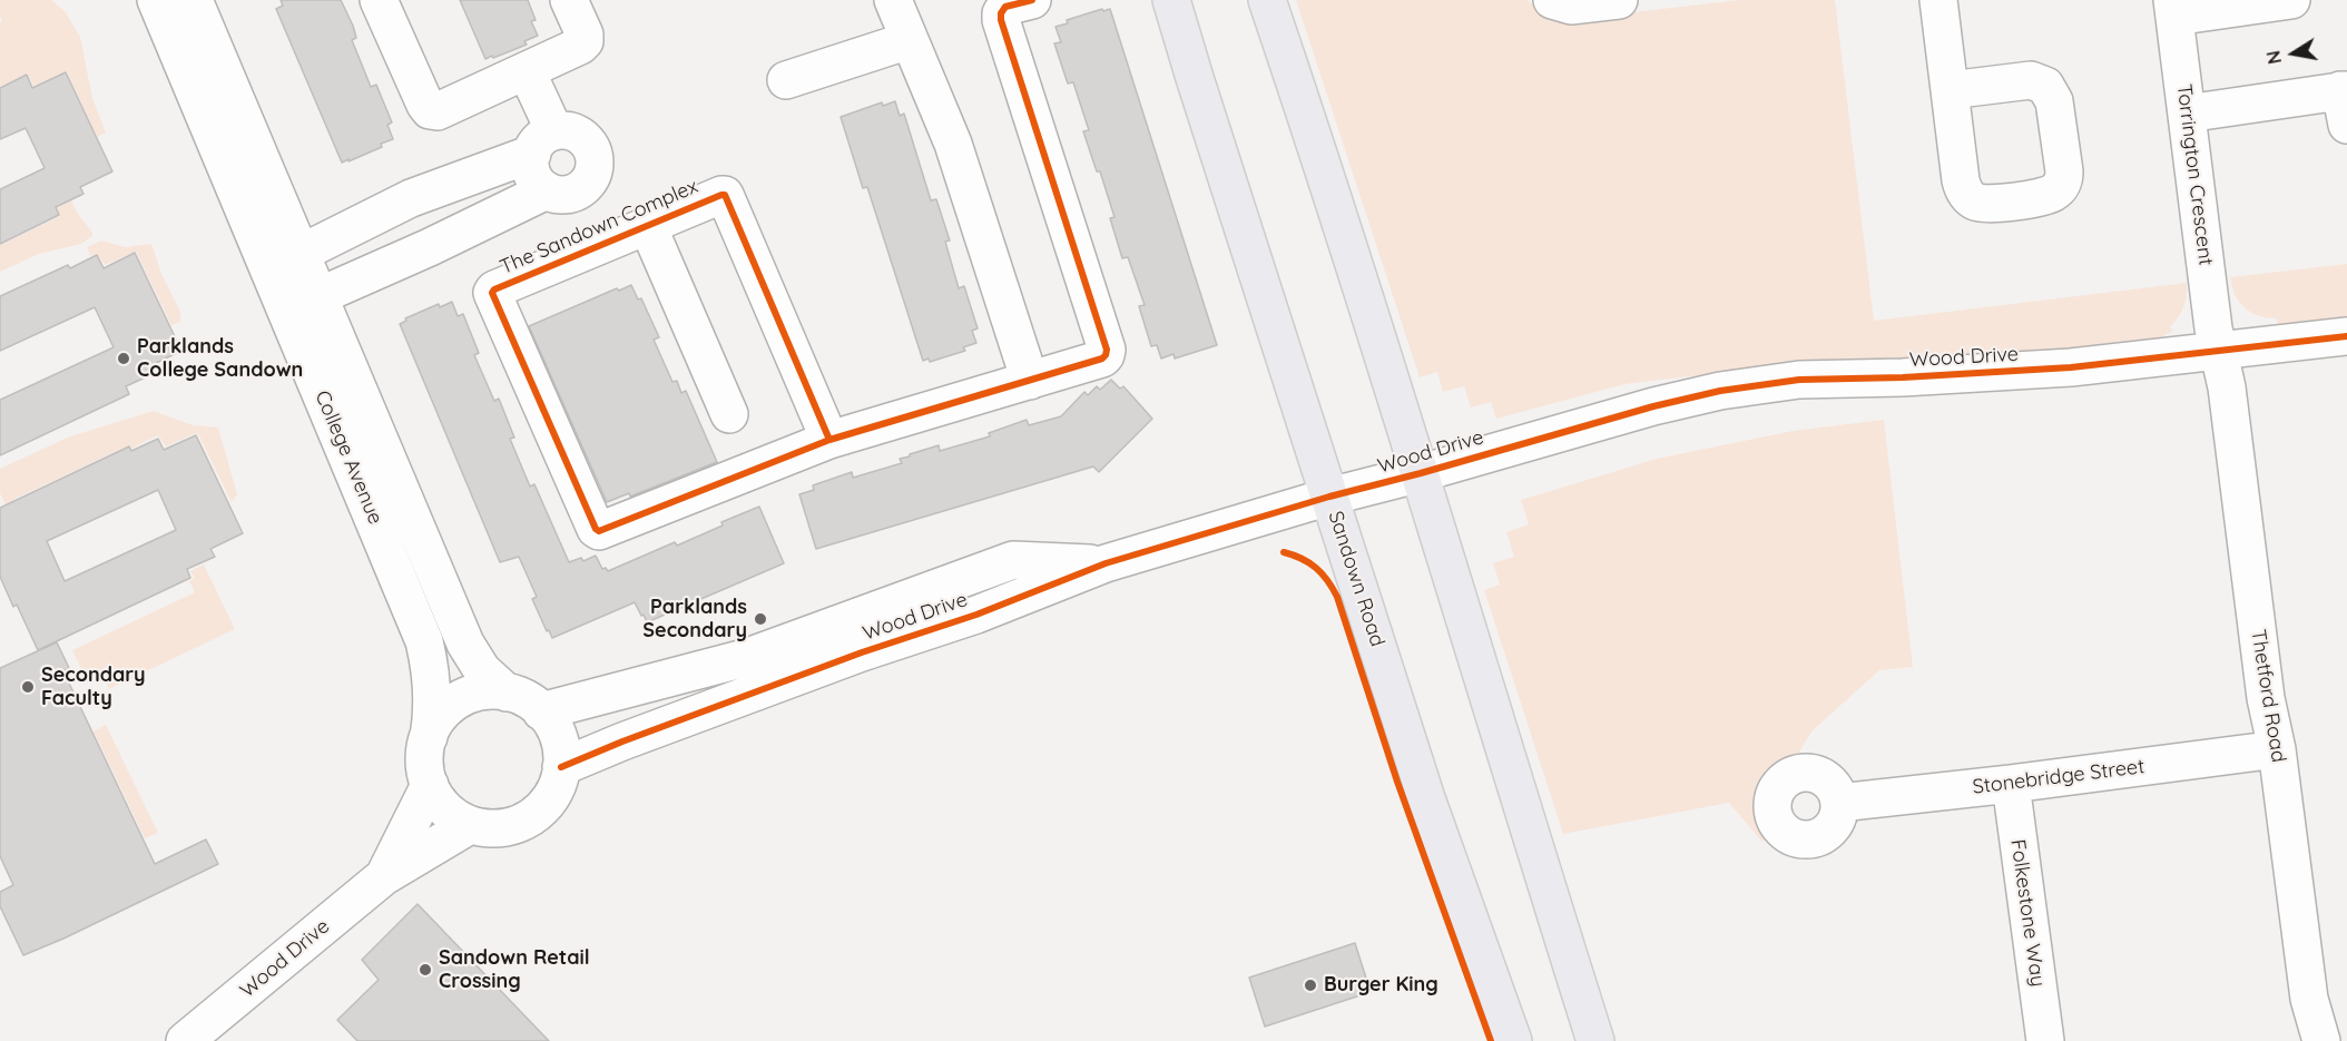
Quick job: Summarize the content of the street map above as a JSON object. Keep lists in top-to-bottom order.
{
  "streets": {
    "main road": ["Sandown Road"],
    "street": [
      "Torrington Crescent",
      "The Sandown Complex",
      "Wood Drive",
      "College Avenue",
      "Thetford Road",
      "Stonebridge Street",
      "Folkestone Way"
    ]
  },
  "crossings": [
    ["Torrington Crescent", "Wood Drive"],
    ["Torrington Crescent", "Thetford Road"],
    ["Wood Drive", "College Avenue"],
    ["Wood Drive", "Sandown Road"],
    ["Wood Drive", "Thetford Road"],
    ["Thetford Road", "Stonebridge Street"],
    ["Stonebridge Street", "Folkestone Way"]
  ],
  "places": [
    "Parklands College Sandown",
    "Parklands Secondary",
    "Secondary Faculty",
    "Sandown Retail Crossing",
    "Burger King"
  ],
  "north": "left"
}
